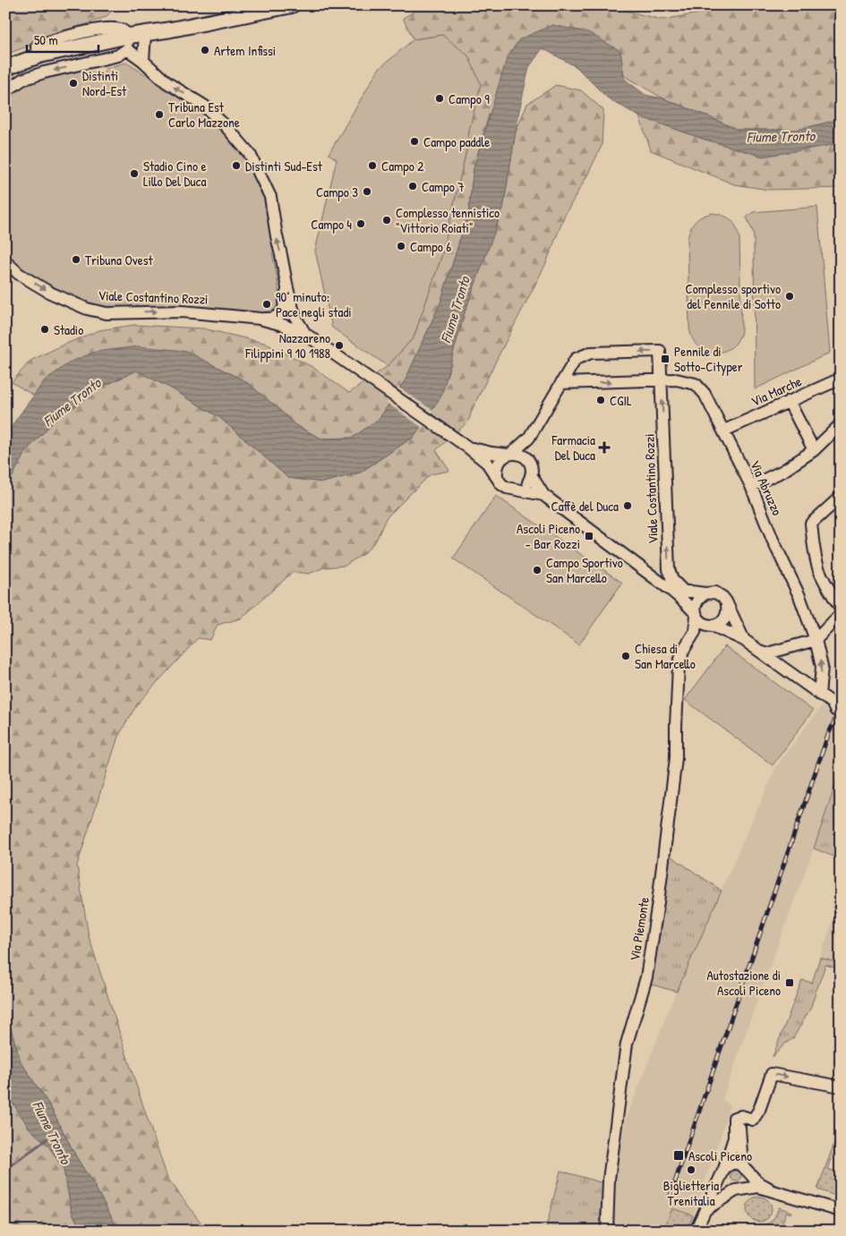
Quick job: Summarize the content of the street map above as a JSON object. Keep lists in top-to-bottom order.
{
  "streets": {
    "street": [
      "Viale Costantino Rozzi",
      "Via Marche",
      "Via Abruzzo",
      "Via Piemonte"
    ]
  },
  "crossings": [
    ["Viale Costantino Rozzi", "Via Abruzzo"],
    ["Viale Costantino Rozzi", "Via Piemonte"],
    ["Via Marche", "Via Abruzzo"]
  ],
  "water": ["Fiume Tronto"],
  "places": {
    "other": [
      "Artem Infissi",
      "Distinti Nord-Est",
      "Campo 9",
      "Tribuna Est Carlo Mazzone",
      "Campo paddle",
      "Distinti Sud-Est",
      "Campo 2",
      "Stadio Cino e Lillo Del Duca",
      "Campo 7",
      "Campo 3",
      "Complesso tennistico \"Vittorio Roiati\"",
      "Campo 4",
      "Campo 6",
      "Tribuna Ovest",
      "Complesso sportivo del Pennile di Sotto",
      "90° minuto: Pace negli stadi",
      "Stadio",
      "Nazzareno Filippini 9 10 1988",
      "CGIL",
      "Caffè del Duca",
      "Campo Sportivo San Marcello",
      "Chiesa di San Marcello",
      "Biglietteria Trenitalia"
    ],
    "transit": [
      "Pennile di Sotto-Cityper",
      "Ascoli Piceno - Bar Rozzi",
      "Autostazione di Ascoli Piceno",
      "Ascoli Piceno"
    ],
    "health": ["Farmacia Del Duca"]
  },
  "scale_bar": "50 m"
}
